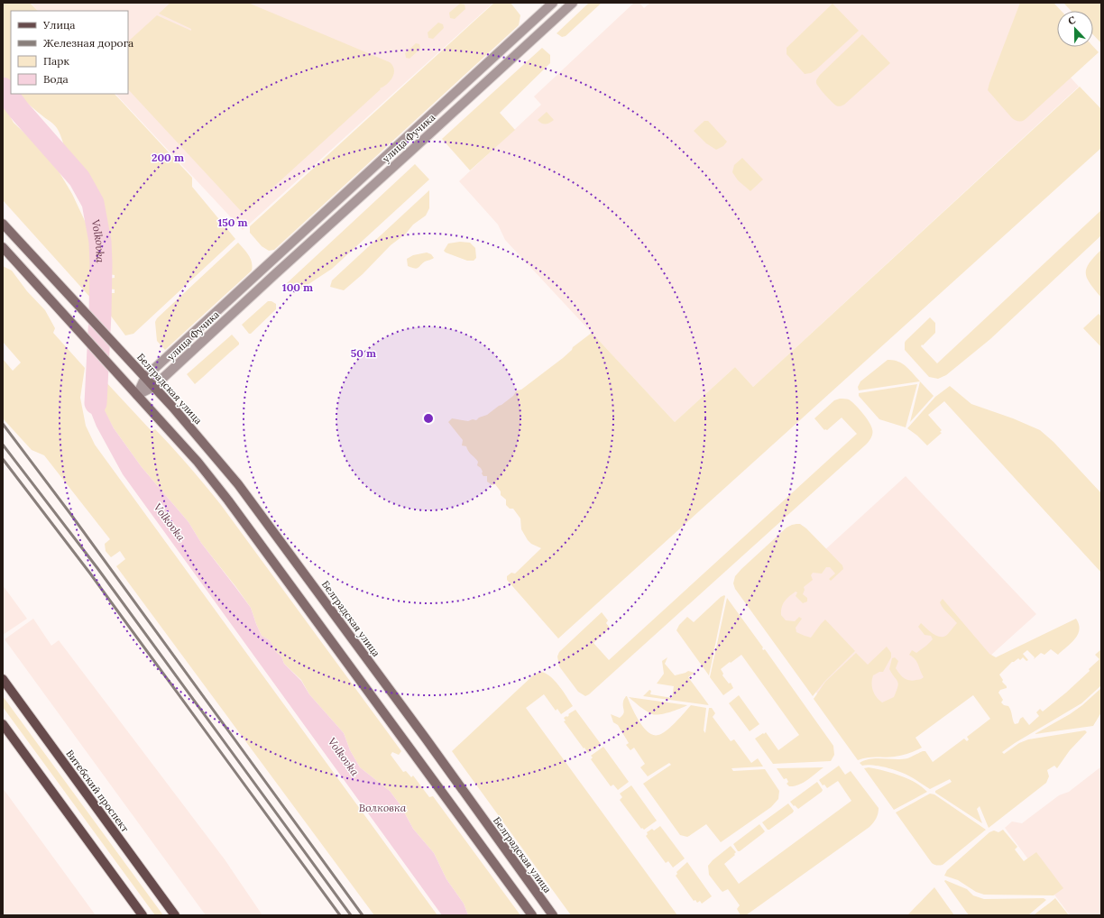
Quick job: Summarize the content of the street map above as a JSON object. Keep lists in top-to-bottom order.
{
  "streets": {
    "main road": ["Витебский проспект"],
    "street": ["улица Фучика", "Белградская улица"]
  },
  "crossings": [
    ["улица Фучика", "Белградская улица"]
  ],
  "water": ["Volkovka", "Волковка"],
  "legend": [
    "Улица",
    "Железная дорога",
    "Парк",
    "Вода"
  ],
  "north": "top",
  "rings": [
    "200 m",
    "150 m",
    "100 m",
    "50 m"
  ]
}
